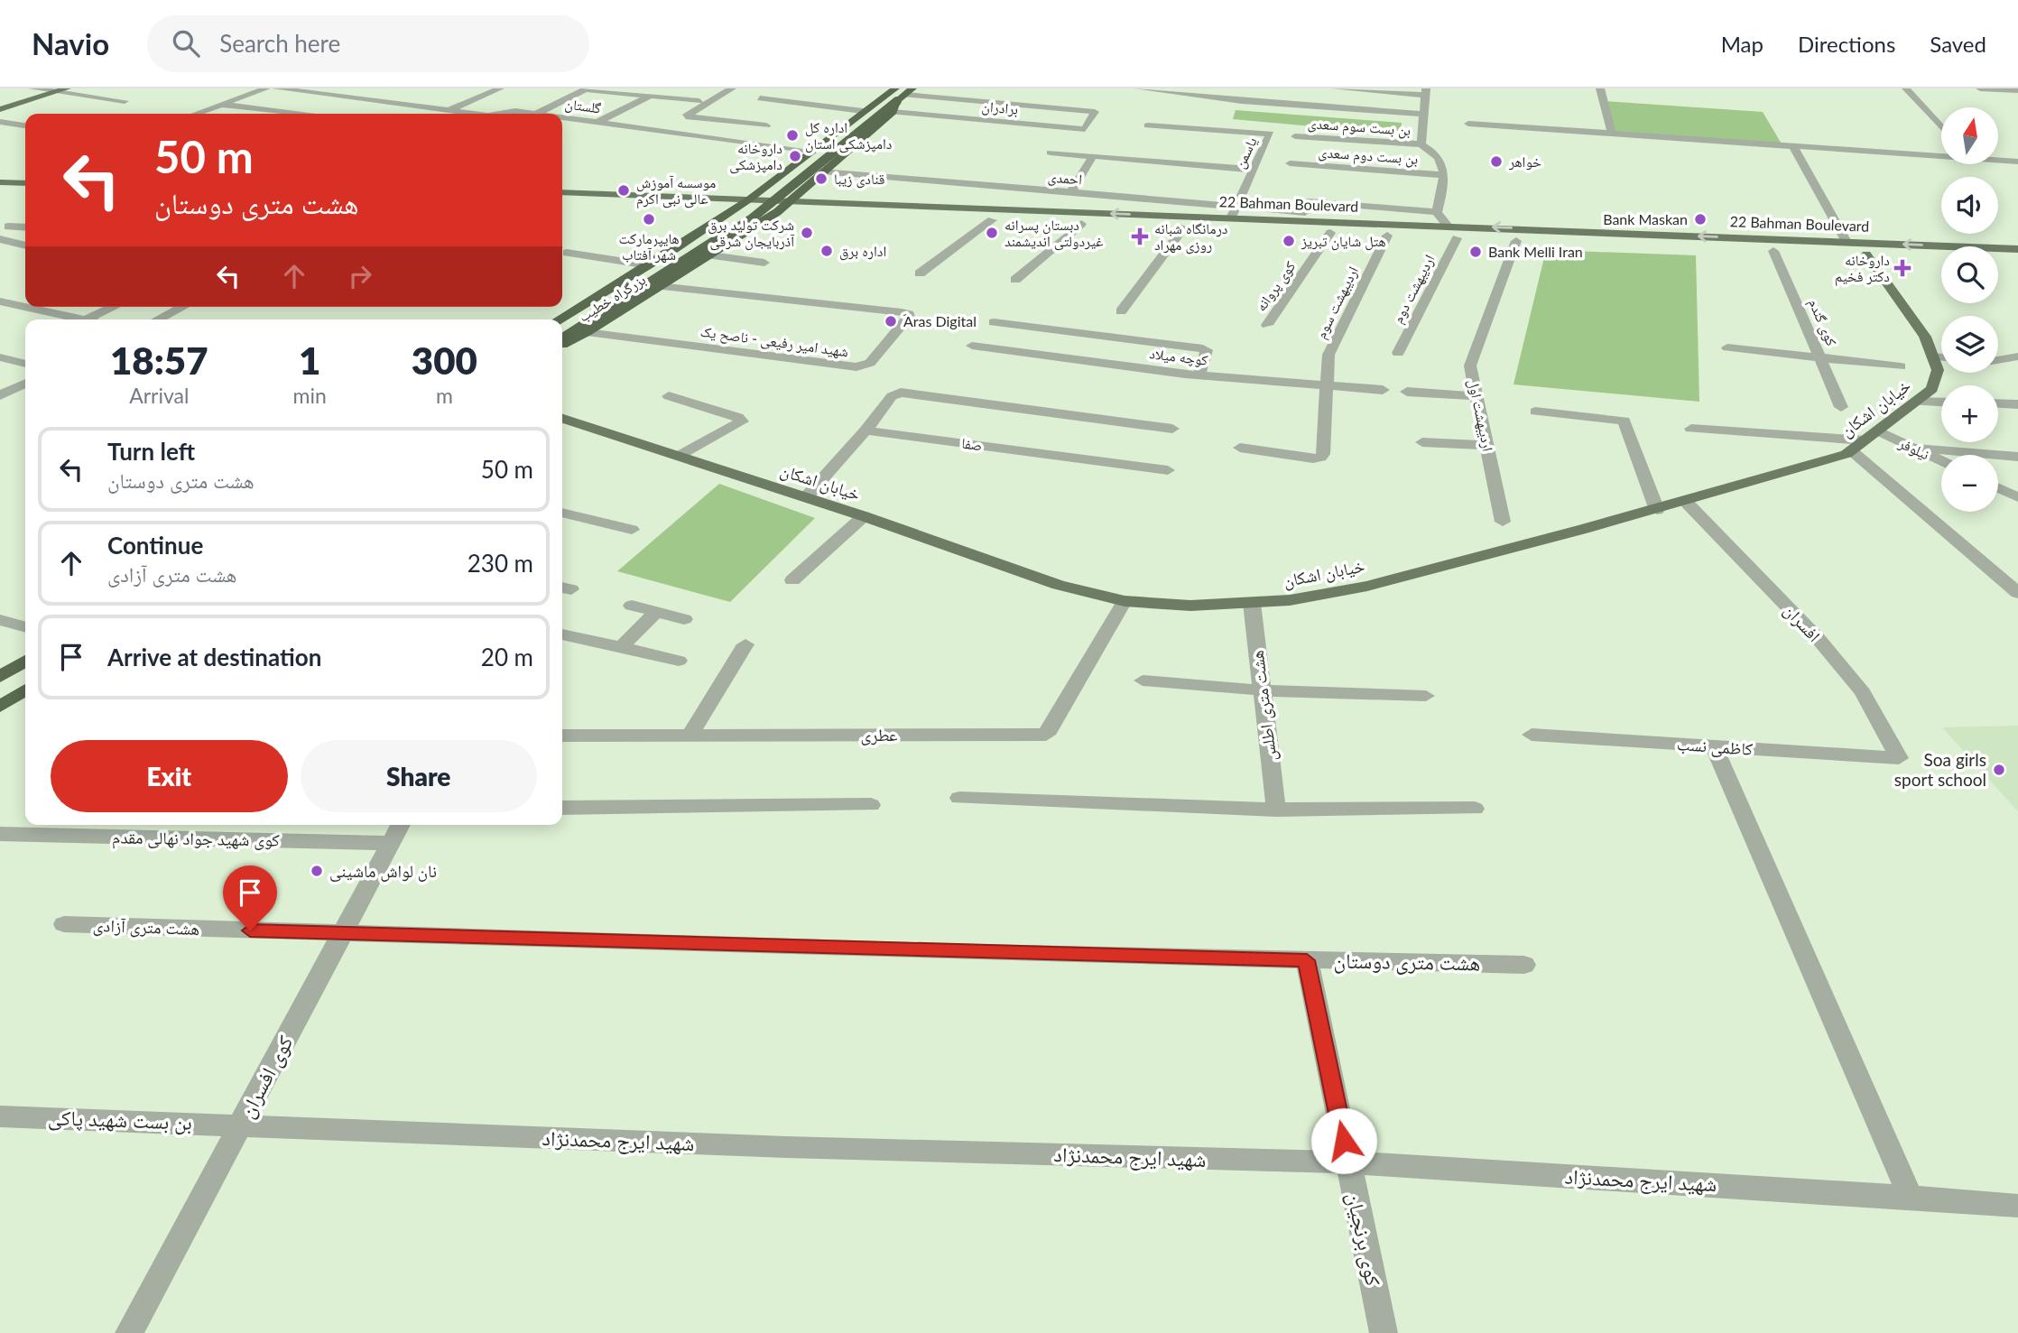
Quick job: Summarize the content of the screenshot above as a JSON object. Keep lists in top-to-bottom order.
{
  "streets": {
    "highway": ["بزرگراه خطیب"],
    "main road": ["22 Bahman Boulevard", "خیابان اشکان"],
    "street": [
      "گلستان",
      "برادران",
      "بن بست سوم سعدی",
      "یاسمن",
      "بن بست دوم سعدی",
      "احمدی",
      "کوی پروانه",
      "اردیبهشت دوم",
      "اردیبهشت سوم",
      "کوی گندم",
      "شهید امیر رفیعی - ناصح یک",
      "کوچه میلاد",
      "اردیبهشت اول",
      "صفا",
      "نیلوفر",
      "افسران",
      "هشت متری اطلس",
      "عطری",
      "کاظمی نسب",
      "کوی شهید جواد نهالی مقدم",
      "هشت متری آزادی",
      "هشت متری دوستان",
      "کوی افسران",
      "بن بست شهید پاکى",
      "شهید ایرج محمدنژاد",
      "کوی برنجیان"
    ]
  },
  "crossings": [
    ["گلستان", "بزرگراه خطیب"],
    ["برادران", "بزرگراه خطیب"],
    ["یاسمن", "احمدی"],
    ["یاسمن", "22 Bahman Boulevard"],
    ["احمدی", "22 Bahman Boulevard"],
    ["احمدی", "بزرگراه خطیب"],
    ["22 Bahman Boulevard", "کوی پروانه"],
    ["22 Bahman Boulevard", "اردیبهشت دوم"],
    ["22 Bahman Boulevard", "بزرگراه خطیب"],
    ["22 Bahman Boulevard", "اردیبهشت سوم"],
    ["22 Bahman Boulevard", "کوی گندم"],
    ["22 Bahman Boulevard", "خیابان اشکان"],
    ["22 Bahman Boulevard", "اردیبهشت اول"],
    ["بزرگراه خطیب", "شهید امیر رفیعی - ناصح یک"],
    ["اردیبهشت سوم", "کوچه میلاد"],
    ["خیابان اشکان", "نیلوفر"],
    ["خیابان اشکان", "افسران"],
    ["خیابان اشکان", "هشت متری اطلس"],
    ["خیابان اشکان", "عطری"],
    ["افسران", "کاظمی نسب"],
    ["کوی شهید جواد نهالی مقدم", "کوی افسران"],
    ["هشت متری آزادی", "هشت متری دوستان"],
    ["هشت متری آزادی", "کوی افسران"],
    ["هشت متری دوستان", "کوی افسران"],
    ["هشت متری دوستان", "کوی برنجیان"],
    ["کوی افسران", "بن بست شهید پاکى"],
    ["کوی افسران", "شهید ایرج محمدنژاد"],
    ["بن بست شهید پاکى", "شهید ایرج محمدنژاد"],
    ["شهید ایرج محمدنژاد", "کوی برنجیان"]
  ],
  "places": {
    "other": [
      "اداره کل دامپزشکی استان",
      "داروخانه دامپزشکی",
      "خواهر",
      "قنادی زیبا",
      "موسسه آموزش عالی نبی اکرم",
      "هایپرمارکت شهر آفتاب",
      "Bank Maskan",
      "شرکت تولید برق آذربایجان شرقی",
      "دبستان پسرانه غیردولتی اندیشمند",
      "هتل شایان تبریز",
      "اداره برق",
      "Bank Melli Iran",
      "َAras Digital",
      "Soa girls sport school",
      "نان لواش ماشینی"
    ],
    "health": ["درمانگاه شبانه روزی مهراد", "داروخانه دکتر فخیم"]
  },
  "north": "top",
  "page": {
    "header": "Navio",
    "search": "Search here",
    "nav": ["Map", "Directions", "Saved"],
    "map_buttons": ["+", "−"],
    "turn": ["50 m", "هشت متری دوستان"],
    "eta": [
      "18:57",
      "Arrival",
      "1",
      "min",
      "300",
      "m"
    ],
    "list": [
      {
        "name": "Turn left",
        "note": "هشت متری دوستان",
        "value": "50 m"
      },
      {
        "name": "Continue",
        "note": "هشت متری آزادی",
        "value": "230 m"
      },
      {
        "name": "Arrive at destination",
        "value": "20 m"
      }
    ],
    "buttons": ["Exit", "Share"]
  }
}
